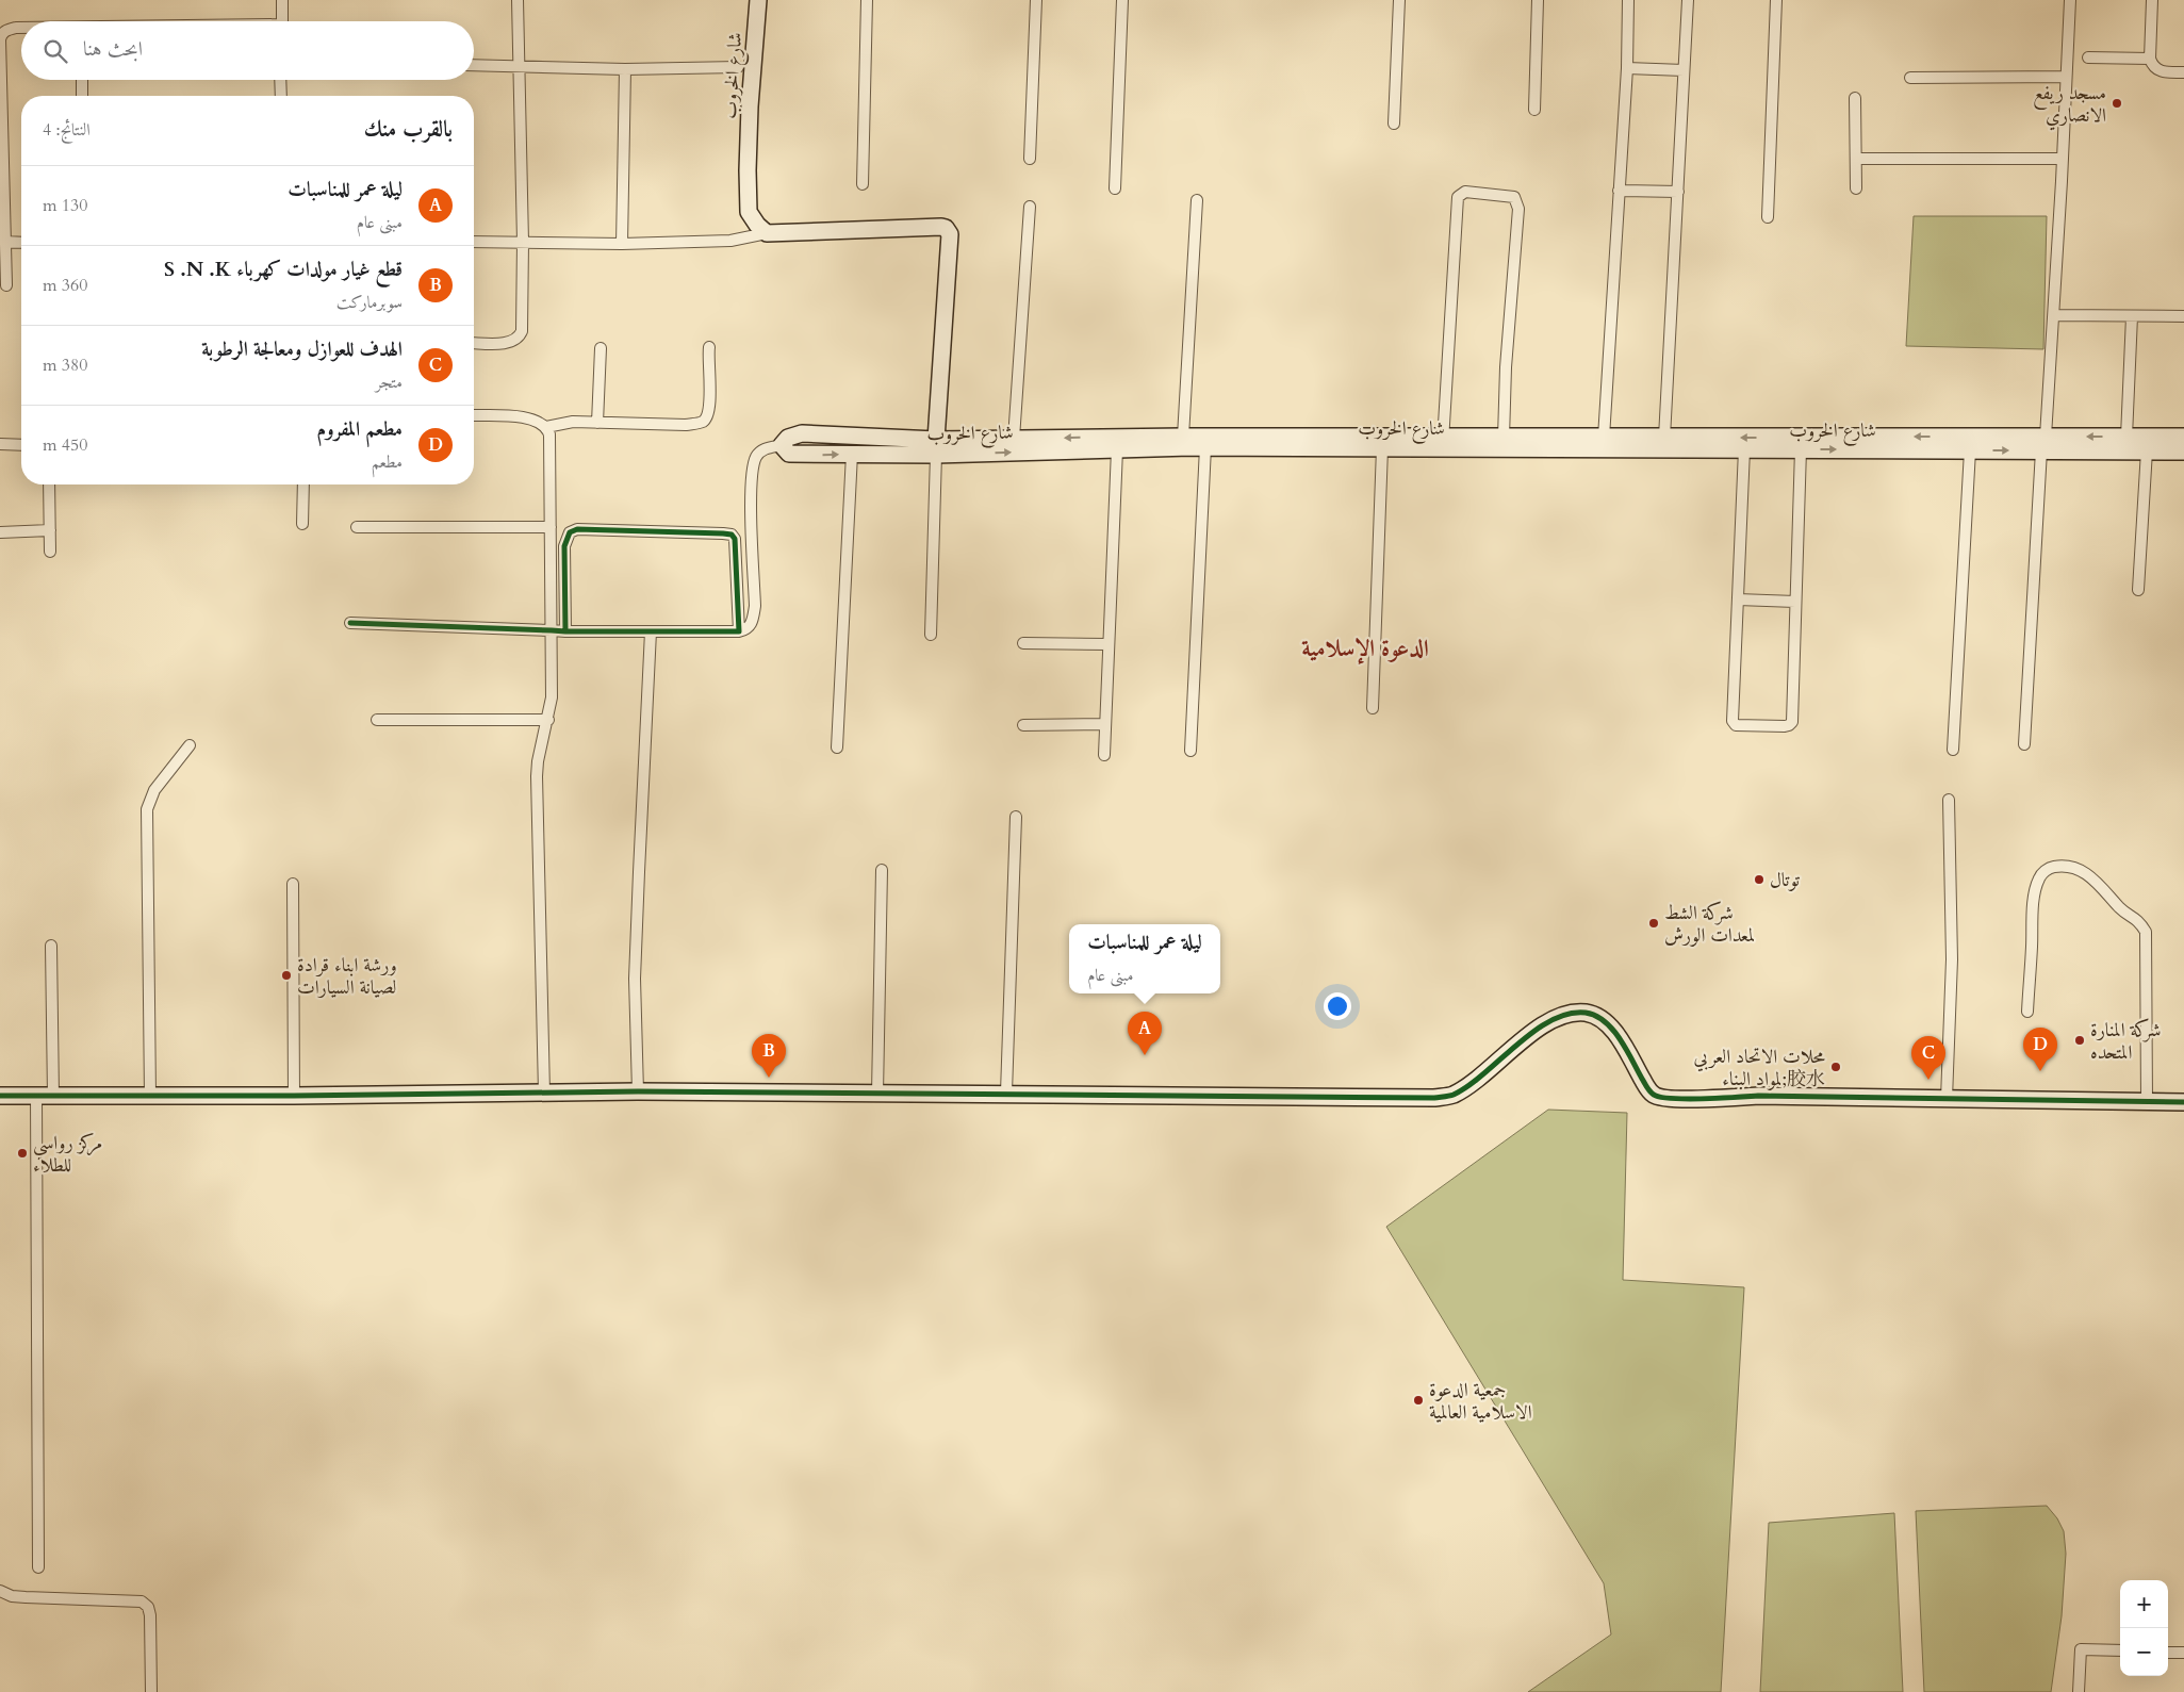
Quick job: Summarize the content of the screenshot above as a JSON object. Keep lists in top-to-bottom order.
{
  "streets": {
    "main road": ["شارع الخروب"]
  },
  "districts": ["الدعوة الإسلامية"],
  "places": [
    "مسجد ريفع الانصاري",
    "توتال",
    "شركة الشط لمعدات الورش",
    "ورشة ابناء قرادة لصيانة السيارات",
    "شركة المنارة المتحده",
    "محلات الاتحاد العربي لمواد البناء;胶水",
    "مركز رواسي للطلاء",
    "جمعية الدعوة الاسلامية العالمية"
  ],
  "page": {
    "search": "ابحث هنا",
    "heading": ["بالقرب منك", "النتائج: 4"],
    "list": [
      {
        "mark": "A",
        "name": "ليلة عمر للمناسبات",
        "note": "مبنى عام",
        "value": "130 m"
      },
      {
        "mark": "B",
        "name": "قطع غيار مولدات كهرباء S .N .K",
        "note": "سوبرماركت",
        "value": "360 m"
      },
      {
        "mark": "C",
        "name": "الهدف للعوازل ومعالجة الرطوبة",
        "note": "متجر",
        "value": "380 m"
      },
      {
        "mark": "D",
        "name": "مطعم المفروم",
        "note": "مطعم",
        "value": "450 m"
      }
    ],
    "popup": ["ليلة عمر للمناسبات", "مبنى عام"],
    "pins": [
      "A",
      "D",
      "B",
      "C"
    ],
    "map_buttons": ["+", "−"]
  }
}
